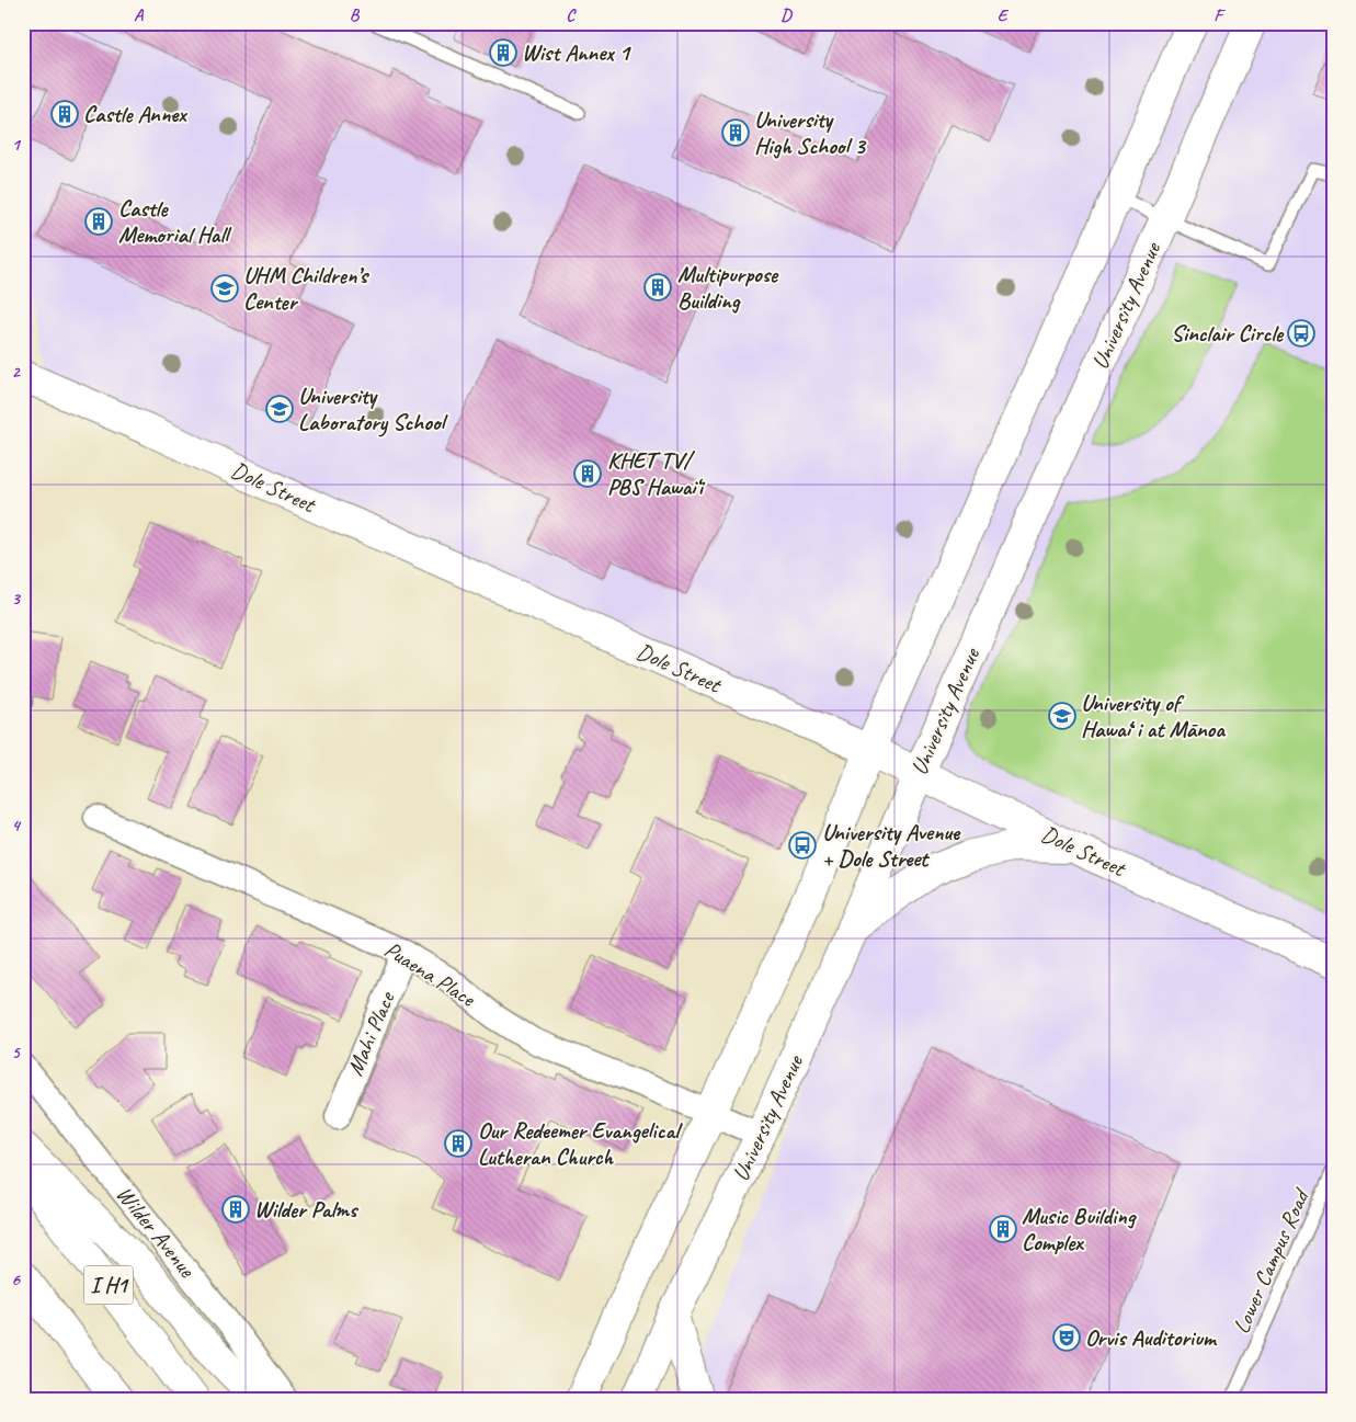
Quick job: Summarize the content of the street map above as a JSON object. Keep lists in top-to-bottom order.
{
  "streets": {
    "main road": ["University Avenue", "Dole Street", "I H1"],
    "street": ["Puaena Place", "Mahi Place", "Wilder Avenue"],
    "lane": ["Lower Campus Road"]
  },
  "crossings": [
    ["University Avenue", "Dole Street"],
    ["University Avenue", "Puaena Place"],
    ["Puaena Place", "Mahi Place"]
  ],
  "places": {
    "building": [
      "Wist Annex 1",
      "Castle Annex",
      "University High School 3",
      "Castle Memorial Hall",
      "Multipurpose Building",
      "KHET TV/ PBS Hawai‘i",
      "Our Redeemer Evangelical Lutheran Church",
      "Wilder Palms",
      "Music Building Complex"
    ],
    "school or university": ["UHM Children’s Center", "University Laboratory School", "University of Hawaiʻi at Mānoa"],
    "bus stop": ["Sinclair Circle", "University Avenue + Dole Street"],
    "theatre": ["Orvis Auditorium"]
  },
  "grid": {
    "columns": [
      "A",
      "B",
      "C",
      "D",
      "E",
      "F"
    ],
    "rows": [
      "1",
      "2",
      "3",
      "4",
      "5",
      "6"
    ]
  }
}
